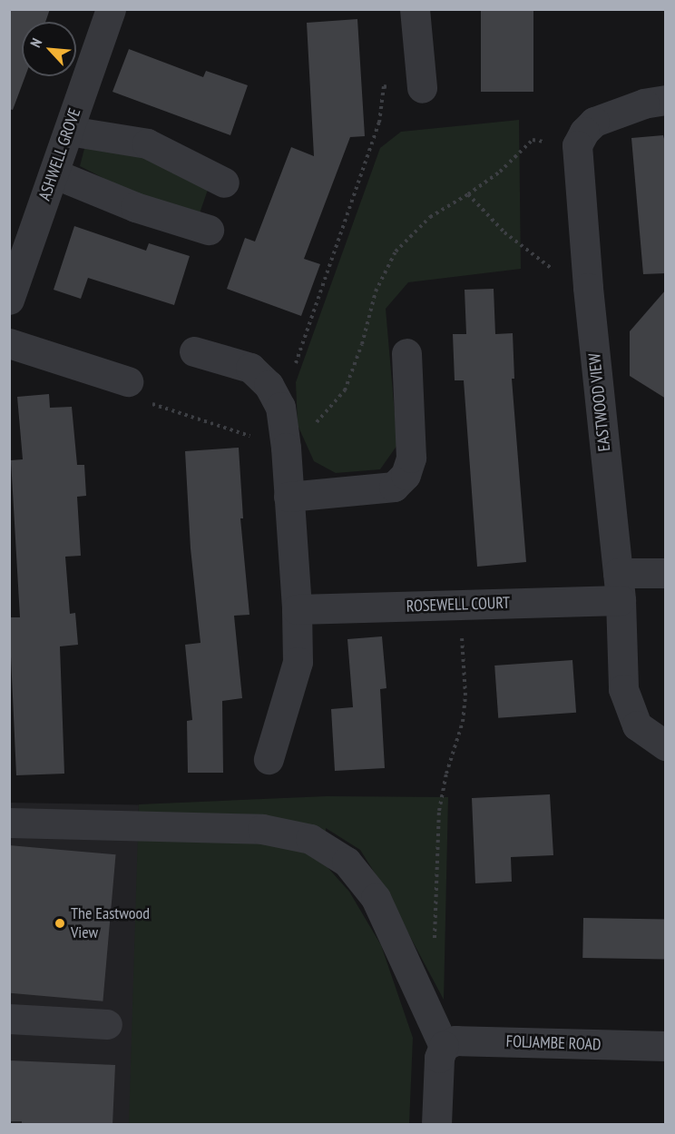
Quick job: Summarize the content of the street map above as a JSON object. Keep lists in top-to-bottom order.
{
  "streets": {
    "street": [
      "ASHWELL GROVE",
      "EASTWOOD VIEW",
      "ROSEWELL COURT",
      "FOLJAMBE ROAD"
    ]
  },
  "crossings": [
    ["EASTWOOD VIEW", "ROSEWELL COURT"]
  ],
  "places": ["The Eastwood View"],
  "north": "top left"
}
